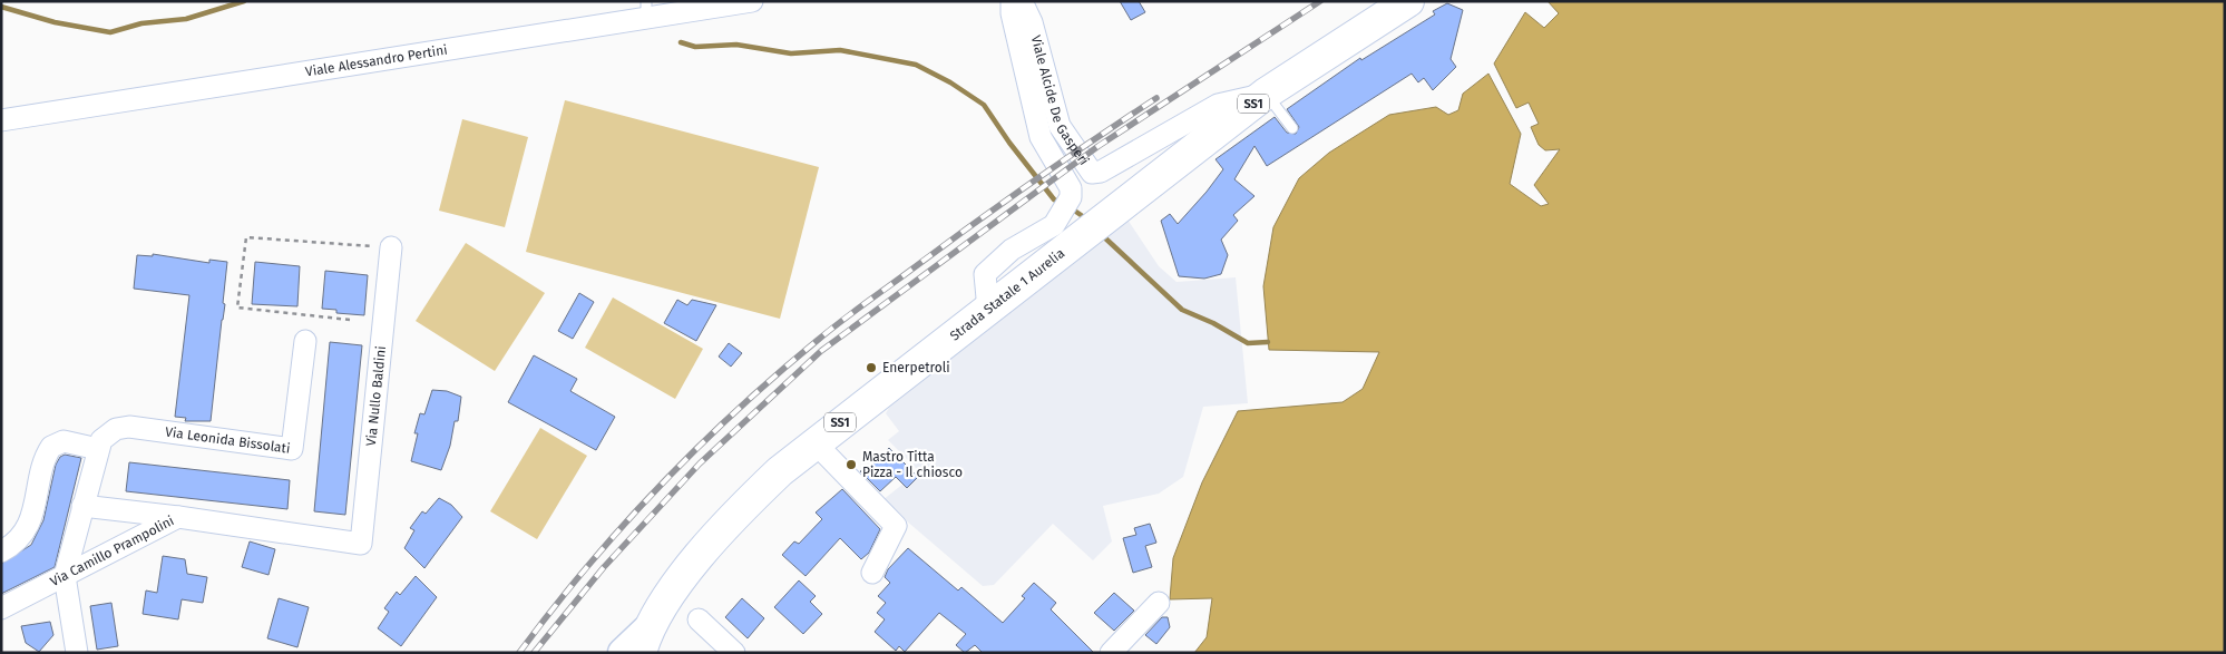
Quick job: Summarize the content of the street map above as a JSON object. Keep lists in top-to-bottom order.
{
  "streets": {
    "main road": ["SS1", "Strada Statale 1 Aurelia"],
    "street": [
      "Viale Alessandro Pertini",
      "Viale Alcide De Gasperi",
      "Via Nullo Baldini",
      "Via Leonida Bissolati",
      "Via Camillo Prampolini"
    ]
  },
  "crossings": [
    ["Viale Alcide De Gasperi", "Strada Statale 1 Aurelia"],
    ["Via Nullo Baldini", "Via Camillo Prampolini"]
  ],
  "places": ["Enerpetroli", "Mastro Titta Pizza - Il chiosco"]
}
